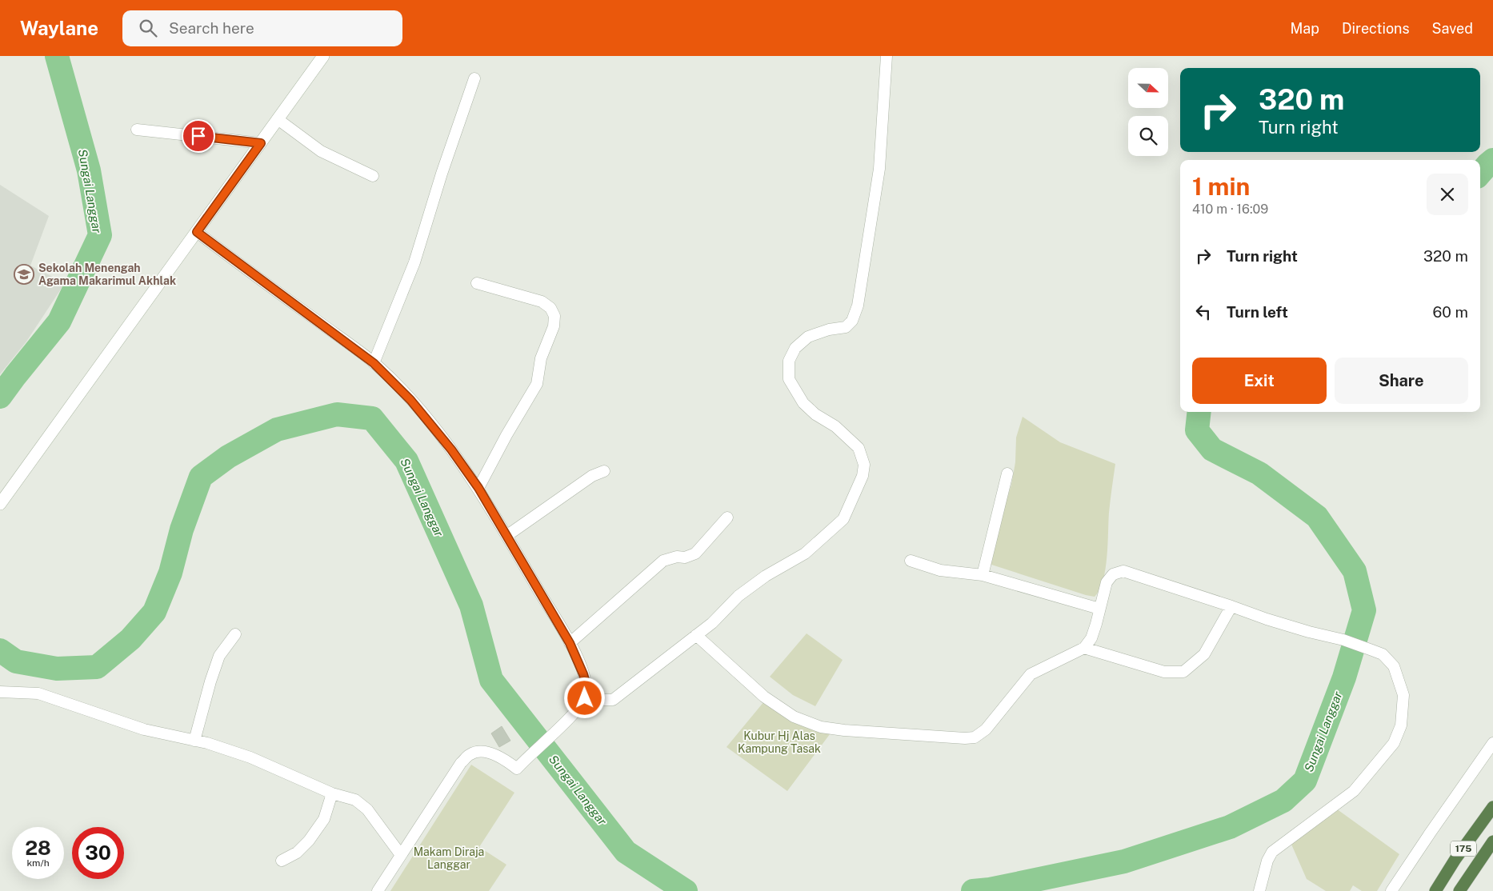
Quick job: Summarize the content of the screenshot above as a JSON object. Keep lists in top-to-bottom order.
{
  "streets": {
    "highway": ["175"]
  },
  "water": ["Sungai Langgar"],
  "parks": ["Kubur Hj Alas Kampung Tasak", "Makam Diraja Langgar"],
  "places": {
    "school or university": ["Sekolah Menengah Agama Makarimul Akhlak"]
  },
  "north": "right",
  "page": {
    "header": "Waylane",
    "search": "Search here",
    "nav": ["Map", "Directions", "Saved"],
    "turn": ["320 m", "Turn right"],
    "heading": ["1 min", "410 m · 16:09"],
    "list": [
      {
        "name": "Turn right",
        "value": "320 m"
      },
      {
        "name": "Turn left",
        "value": "60 m"
      }
    ],
    "buttons": ["Exit", "Share"],
    "speed": "28 km/h",
    "limit": "30"
  }
}
